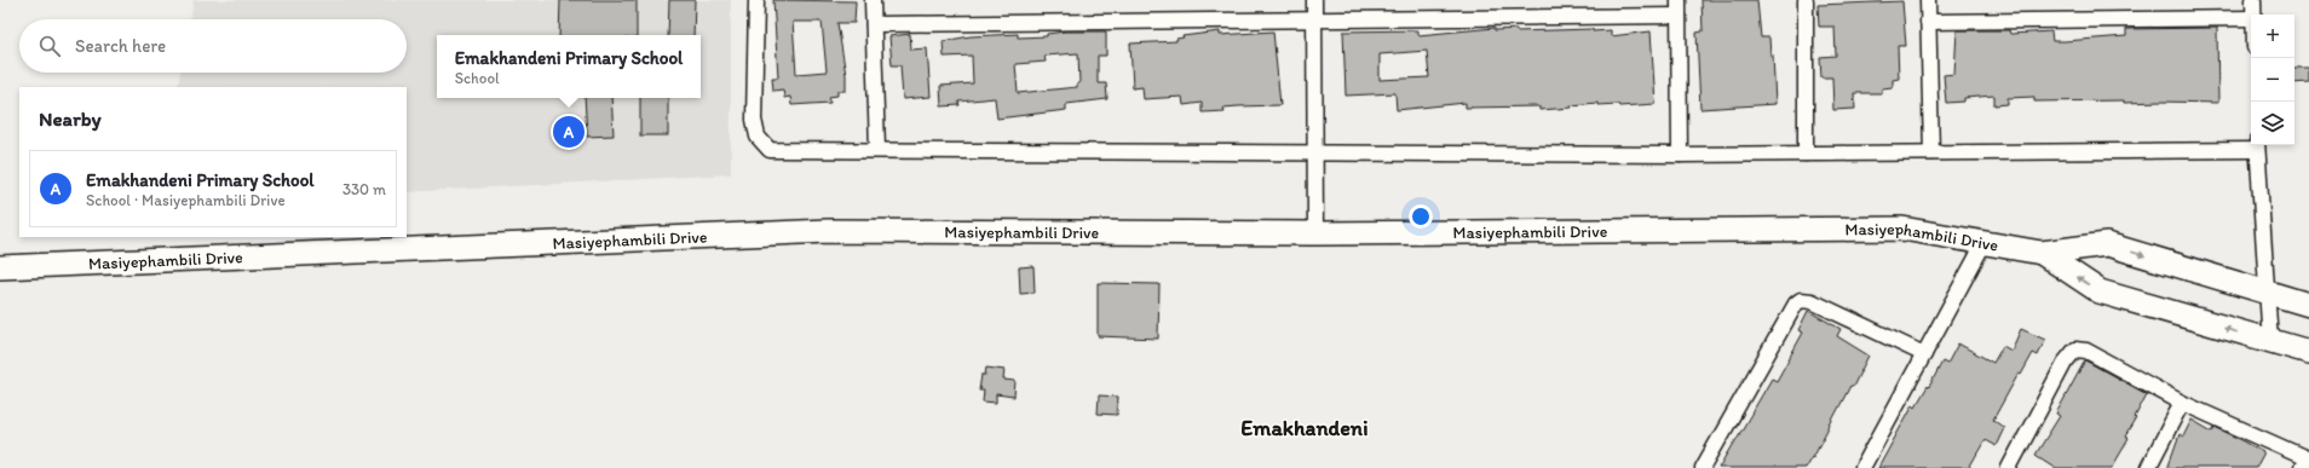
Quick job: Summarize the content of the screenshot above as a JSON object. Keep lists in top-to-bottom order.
{
  "streets": {
    "main road": ["Masiyephambili Drive"]
  },
  "districts": ["Emakhandeni"],
  "page": {
    "map_buttons": ["+", "−"],
    "search": "Search here",
    "popup": ["Emakhandeni Primary School", "School"],
    "heading": "Nearby",
    "pins": "A",
    "list": [
      {
        "mark": "A",
        "name": "Emakhandeni Primary School",
        "note": "School · Masiyephambili Drive",
        "value": "330 m"
      }
    ]
  }
}
